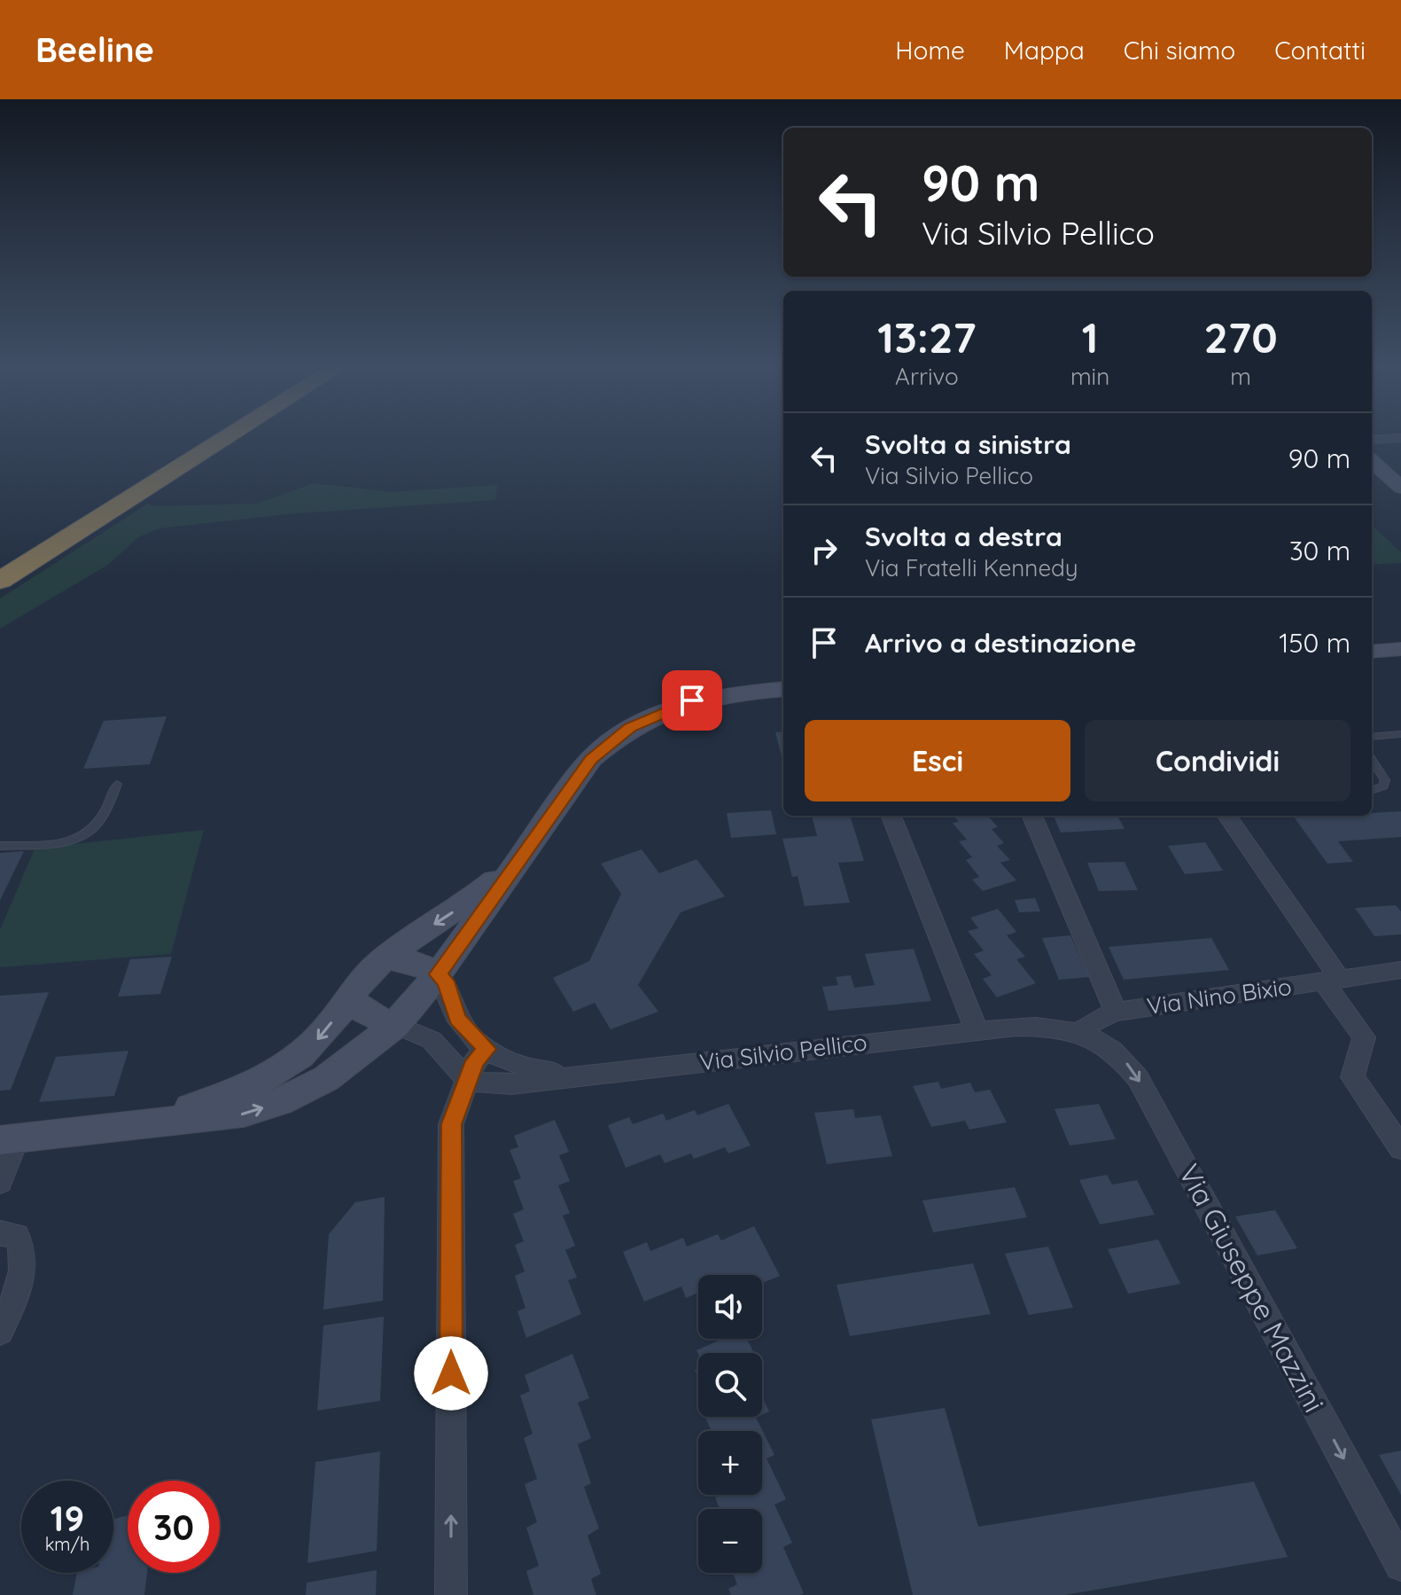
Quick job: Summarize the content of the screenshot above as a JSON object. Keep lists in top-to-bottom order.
{
  "streets": {
    "street": ["Via Nino Bixio", "Via Silvio Pellico", "Via Giuseppe Mazzini"]
  },
  "crossings": [
    ["Via Nino Bixio", "Via Silvio Pellico"],
    ["Via Nino Bixio", "Via Giuseppe Mazzini"],
    ["Via Silvio Pellico", "Via Giuseppe Mazzini"]
  ],
  "one_way": ["Via Giuseppe Mazzini"],
  "page": {
    "header": "Beeline",
    "nav": [
      "Home",
      "Mappa",
      "Chi siamo",
      "Contatti"
    ],
    "turn": ["90 m", "Via Silvio Pellico"],
    "eta": [
      "13:27",
      "Arrivo",
      "1",
      "min",
      "270",
      "m"
    ],
    "list": [
      {
        "name": "Svolta a sinistra",
        "note": "Via Silvio Pellico",
        "value": "90 m"
      },
      {
        "name": "Svolta a destra",
        "note": "Via Fratelli Kennedy",
        "value": "30 m"
      },
      {
        "name": "Arrivo a destinazione",
        "value": "150 m"
      }
    ],
    "buttons": ["Esci", "Condividi"],
    "map_buttons": ["+", "−"],
    "speed": "19 km/h",
    "limit": "30"
  }
}
